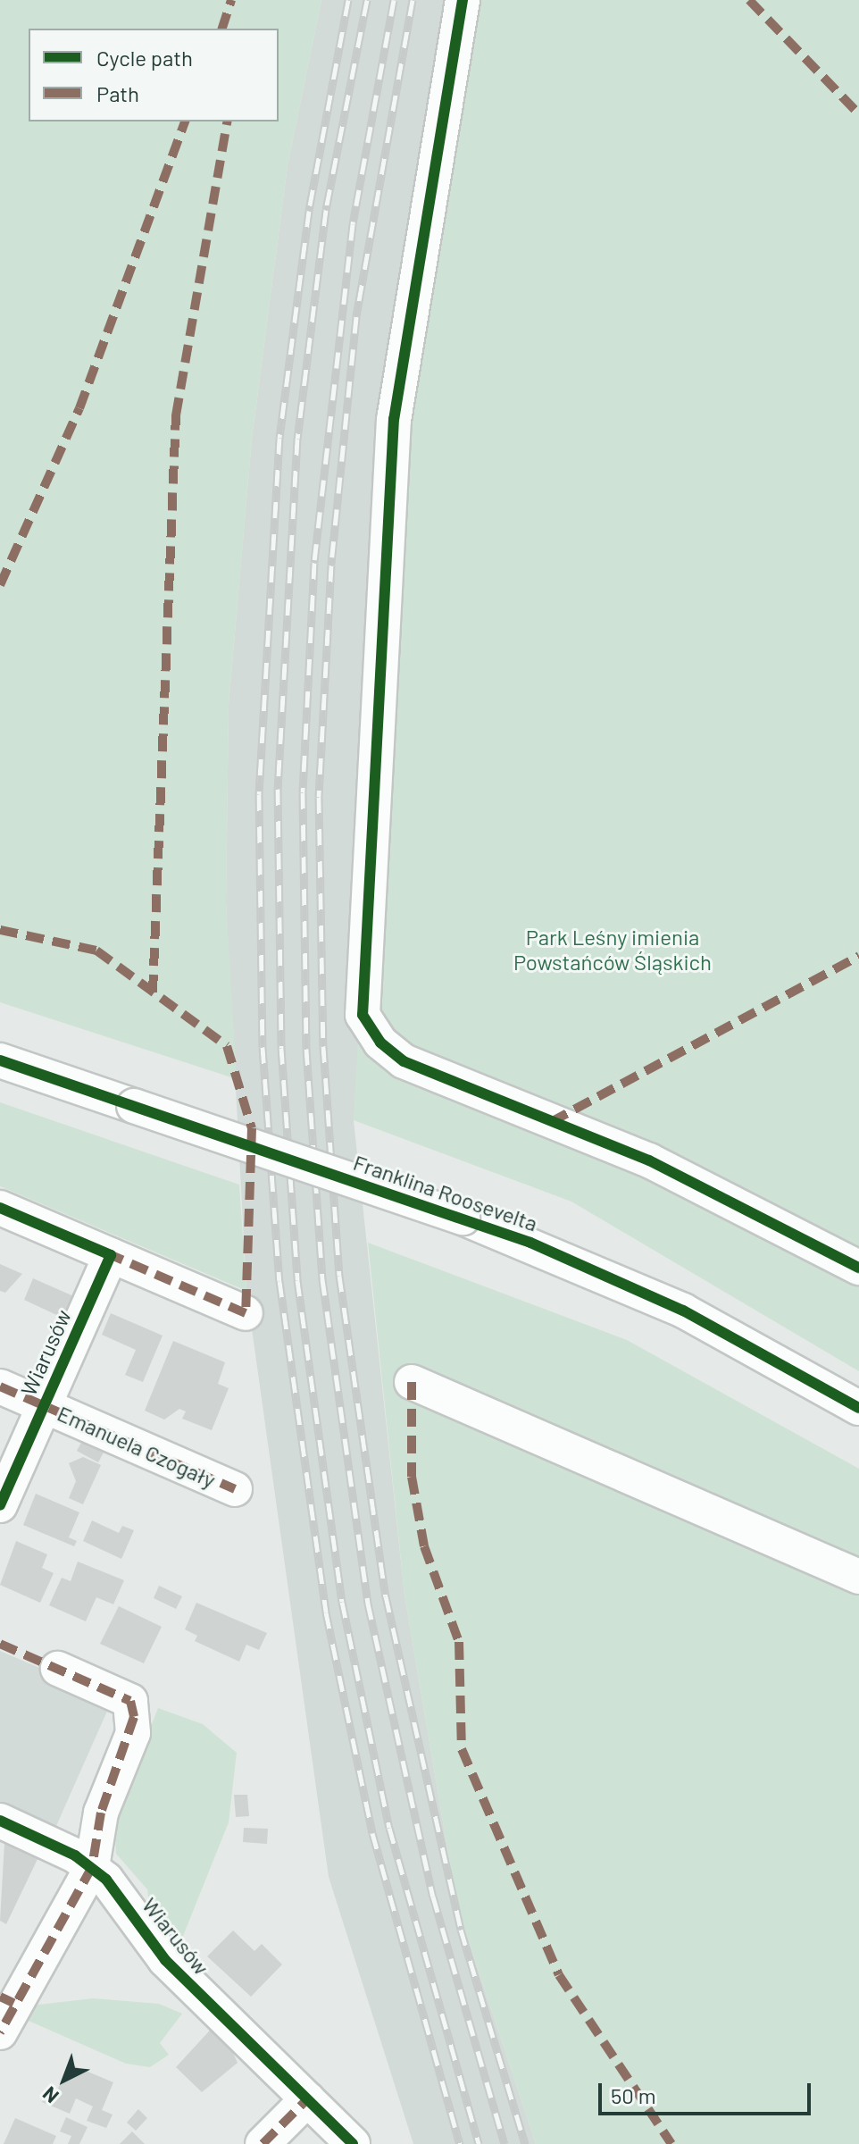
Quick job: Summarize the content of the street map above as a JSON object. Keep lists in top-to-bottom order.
{
  "streets": {
    "street": ["Franklina Roosevelta", "Wiarusów", "Emanuela Czogały"]
  },
  "crossings": [
    ["Wiarusów", "Emanuela Czogały"]
  ],
  "parks": ["Park Leśny imienia Powstańców Śląskich"],
  "legend": ["Cycle path", "Path"],
  "scale_bar": "50 m",
  "north": "bottom left"
}
